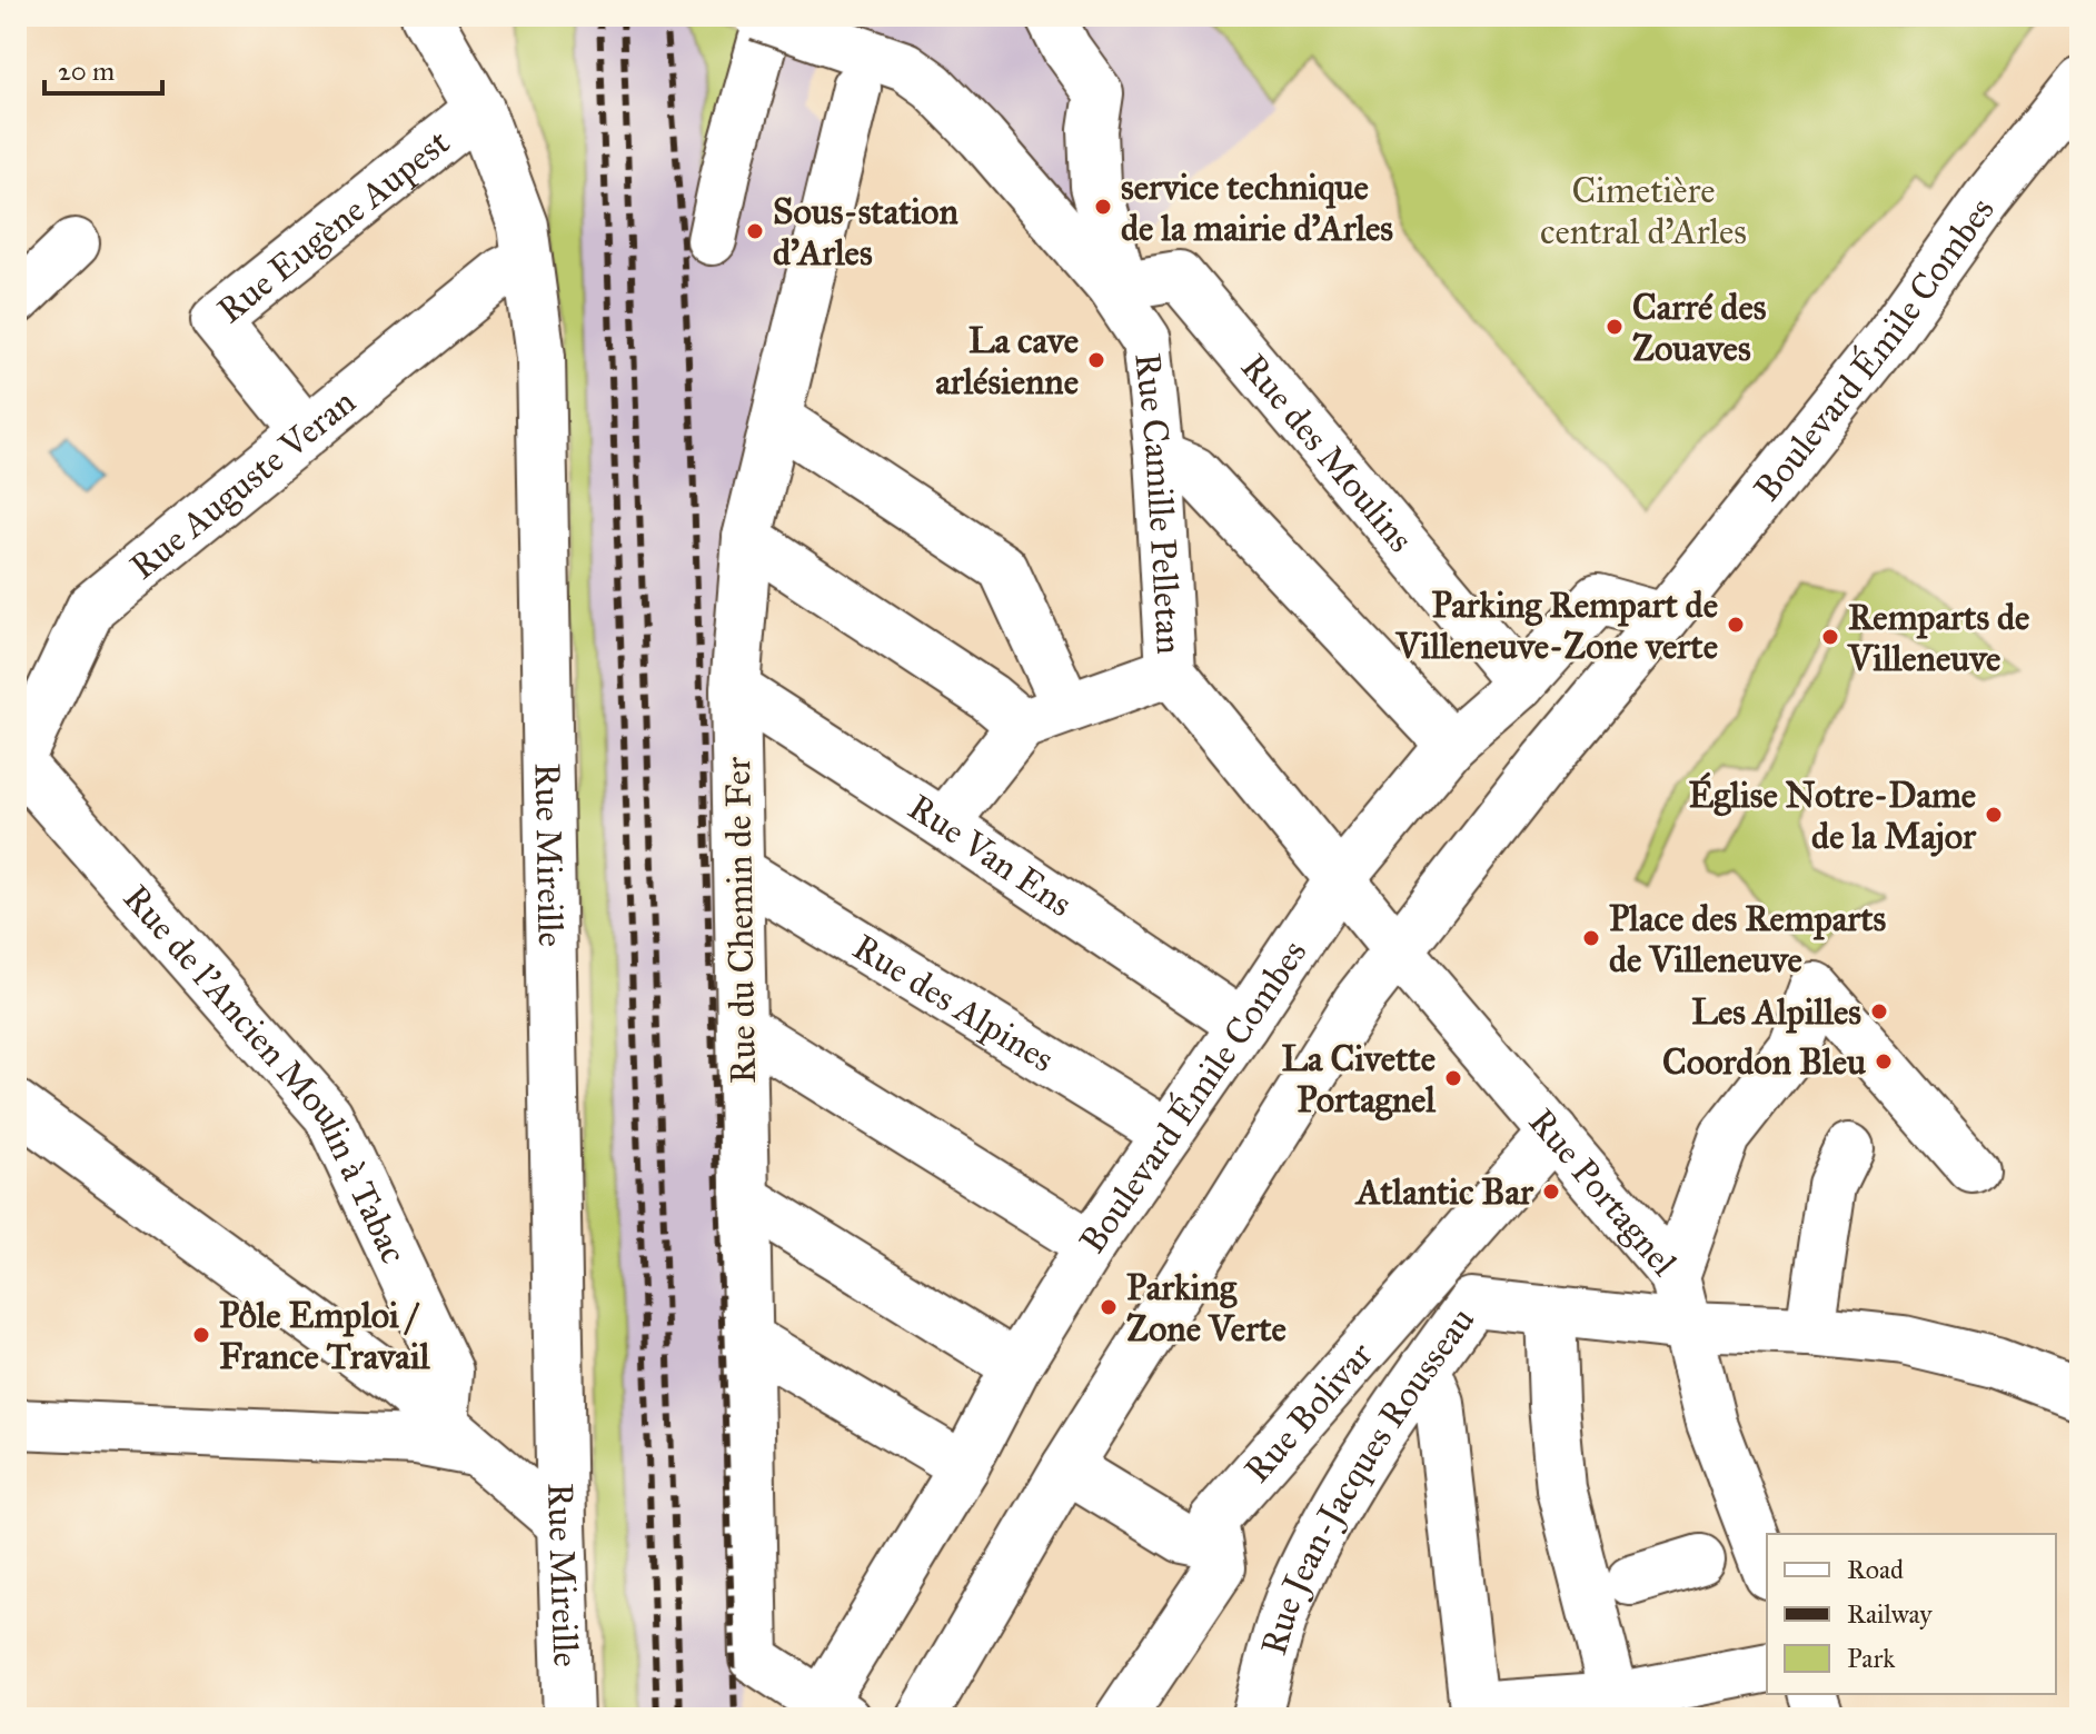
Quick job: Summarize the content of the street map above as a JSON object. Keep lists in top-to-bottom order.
{
  "streets": {
    "street": [
      "Rue Eugène Aupest",
      "Boulevard Émile Combes",
      "Rue des Moulins",
      "Rue Auguste Veran",
      "Rue Camille Pelletan",
      "Rue Van Ens",
      "Rue Mireille",
      "Rue du Chemin de Fer",
      "Rue des Alpines",
      "Rue de l'Ancien Moulin à Tabac",
      "Rue Portagnel",
      "Rue Bolivar",
      "Rue Jean-Jacques Rousseau"
    ]
  },
  "crossings": [
    ["Rue Eugène Aupest", "Rue Auguste Veran"],
    ["Rue Eugène Aupest", "Rue Mireille"],
    ["Boulevard Émile Combes", "Rue des Moulins"],
    ["Boulevard Émile Combes", "Rue Camille Pelletan"],
    ["Boulevard Émile Combes", "Rue Van Ens"],
    ["Boulevard Émile Combes", "Rue du Chemin de Fer"],
    ["Boulevard Émile Combes", "Rue des Alpines"],
    ["Boulevard Émile Combes", "Rue Portagnel"],
    ["Rue des Moulins", "Rue Camille Pelletan"],
    ["Rue Auguste Veran", "Rue Mireille"],
    ["Rue Auguste Veran", "Rue de l'Ancien Moulin à Tabac"],
    ["Rue Camille Pelletan", "Rue Portagnel"],
    ["Rue Van Ens", "Rue du Chemin de Fer"],
    ["Rue du Chemin de Fer", "Rue des Alpines"],
    ["Rue Portagnel", "Rue Bolivar"],
    ["Rue Portagnel", "Rue Jean-Jacques Rousseau"]
  ],
  "parks": ["Cimetière central d’Arles"],
  "places": [
    "service technique de la mairie d'Arles",
    "Sous-station d'Arles",
    "Carré des Zouaves",
    "La cave arlésienne",
    "Parking Rempart de Villeneuve-Zone verte",
    "Remparts de Villeneuve",
    "Église Notre-Dame de la Major",
    "Place des Remparts de Villeneuve",
    "Les Alpilles",
    "Coordon Bleu",
    "La Civette Portagnel",
    "Atlantic Bar",
    "Parking Zone Verte",
    "Pôle Emploi / France Travail"
  ],
  "legend": ["Road", "Railway", "Park"],
  "scale_bar": "20 m"
}
